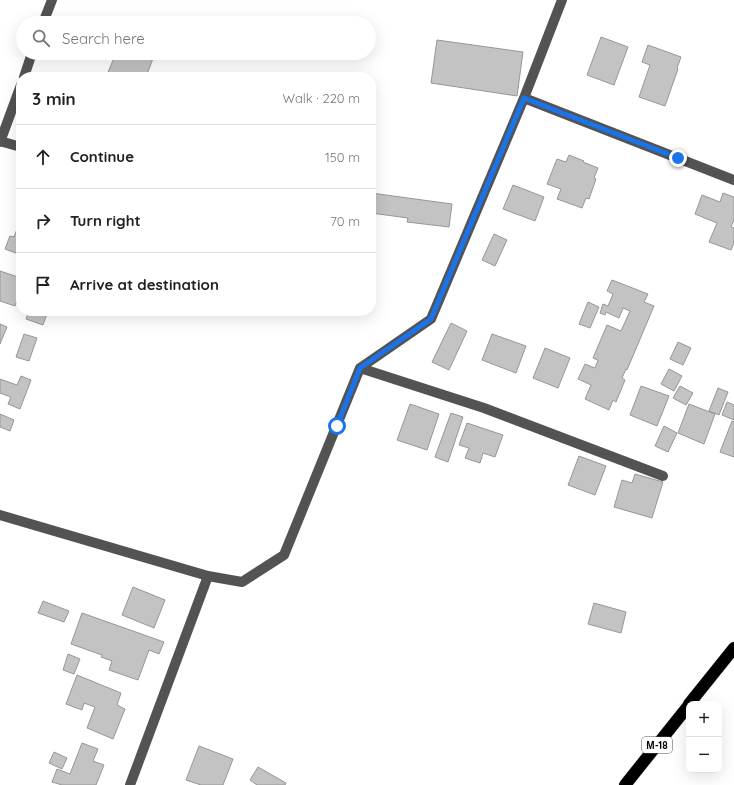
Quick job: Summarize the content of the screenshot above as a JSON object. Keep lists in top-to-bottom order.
{
  "streets": {
    "highway": ["М-18"]
  },
  "page": {
    "search": "Search here",
    "heading": ["3 min", "Walk · 220 m"],
    "list": [
      ["Continue", "150 m"],
      ["Turn right", "70 m"],
      "Arrive at destination"
    ],
    "map_buttons": ["+", "−"]
  }
}
